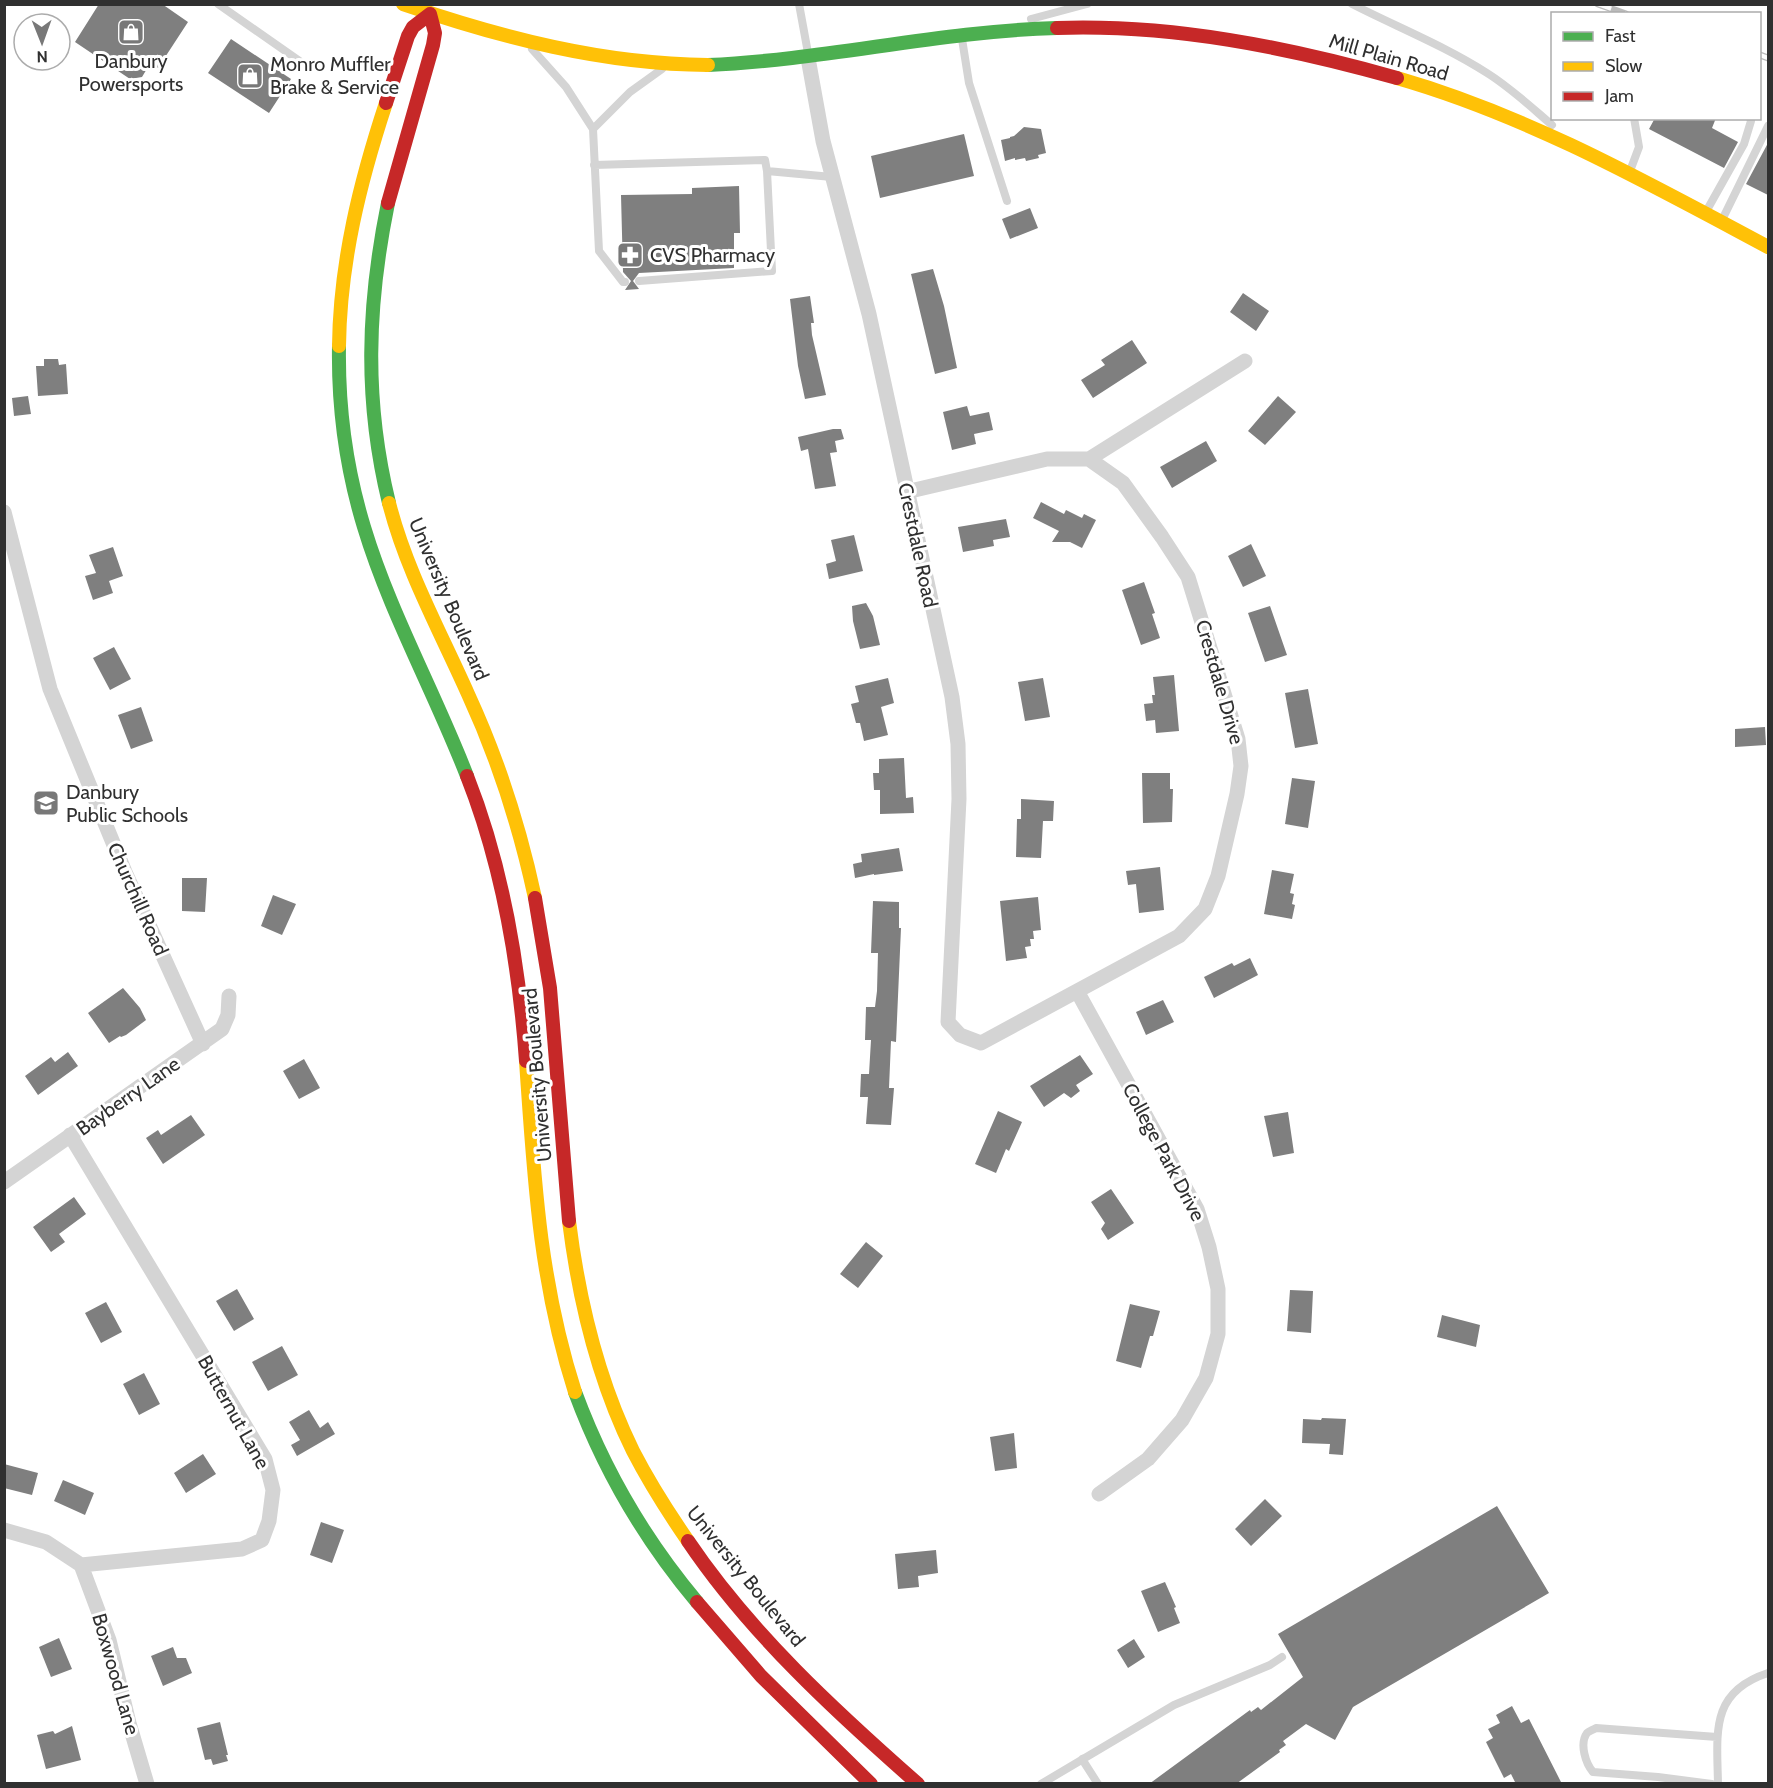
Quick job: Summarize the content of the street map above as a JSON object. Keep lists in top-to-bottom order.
{
  "streets": {
    "street": [
      "Mill Plain Road",
      "Crestdale Road",
      "University Boulevard",
      "Crestdale Drive",
      "Churchill Road",
      "Bayberry Lane",
      "College Park Drive",
      "Butternut Lane",
      "Boxwood Lane"
    ]
  },
  "crossings": [
    ["Mill Plain Road", "Crestdale Road"],
    ["Mill Plain Road", "University Boulevard"],
    ["Crestdale Road", "Crestdale Drive"],
    ["Crestdale Drive", "College Park Drive"],
    ["Churchill Road", "Bayberry Lane"],
    ["Bayberry Lane", "Butternut Lane"],
    ["Butternut Lane", "Boxwood Lane"]
  ],
  "places": {
    "shop": ["Danbury Powersports", "Monro Muffler Brake & Service"],
    "pharmacy": ["CVS Pharmacy"],
    "school or university": ["Danbury Public Schools"]
  },
  "legend": ["Fast", "Slow", "Jam"],
  "north": "bottom"
}
